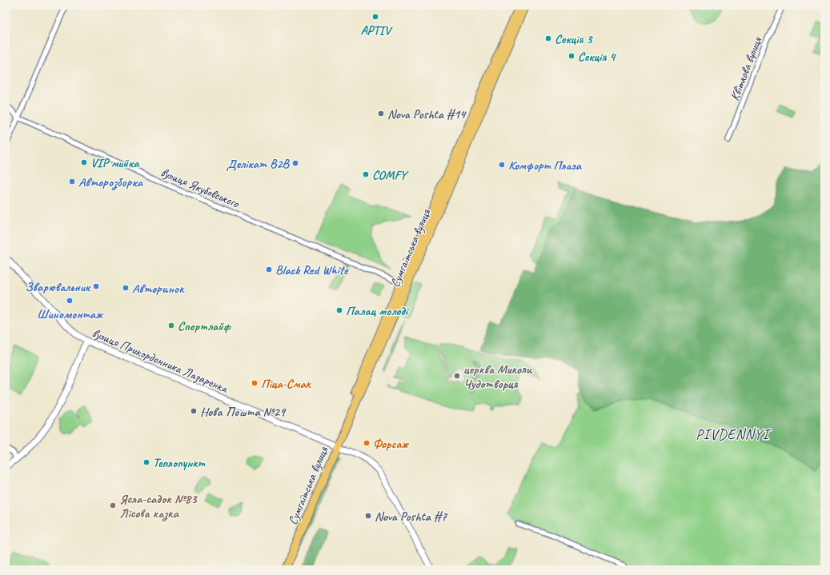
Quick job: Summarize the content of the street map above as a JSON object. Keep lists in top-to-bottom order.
{
  "streets": {
    "main road": ["Сумгаїтська вулиця"],
    "street": ["Квіткова вулиця", "вулиця Якубовського", "вулиця Прикордонника Лазаренка"]
  },
  "crossings": [
    ["Сумгаїтська вулиця", "вулиця Прикордонника Лазаренка"]
  ],
  "districts": ["PIVDENNYI"],
  "places": [
    "APTIV",
    "Секція 3",
    "Секція 4",
    "Nova Poshta #14",
    "VIP мийка",
    "Делікат B2B",
    "Комфорт Плаза",
    "COMFY",
    "Авторозборка",
    "Black Red White",
    "Зварювальник",
    "Авторинок",
    "Шиномонтаж",
    "Палац молоді",
    "Спортлайф",
    "церква Миколи Чудотворця",
    "Піца-Смак",
    "Нова Пошта №29",
    "Форсаж",
    "Теплопункт",
    "Ясла-садок №83 Лісова казка",
    "Nova Poshta #7"
  ]
}
